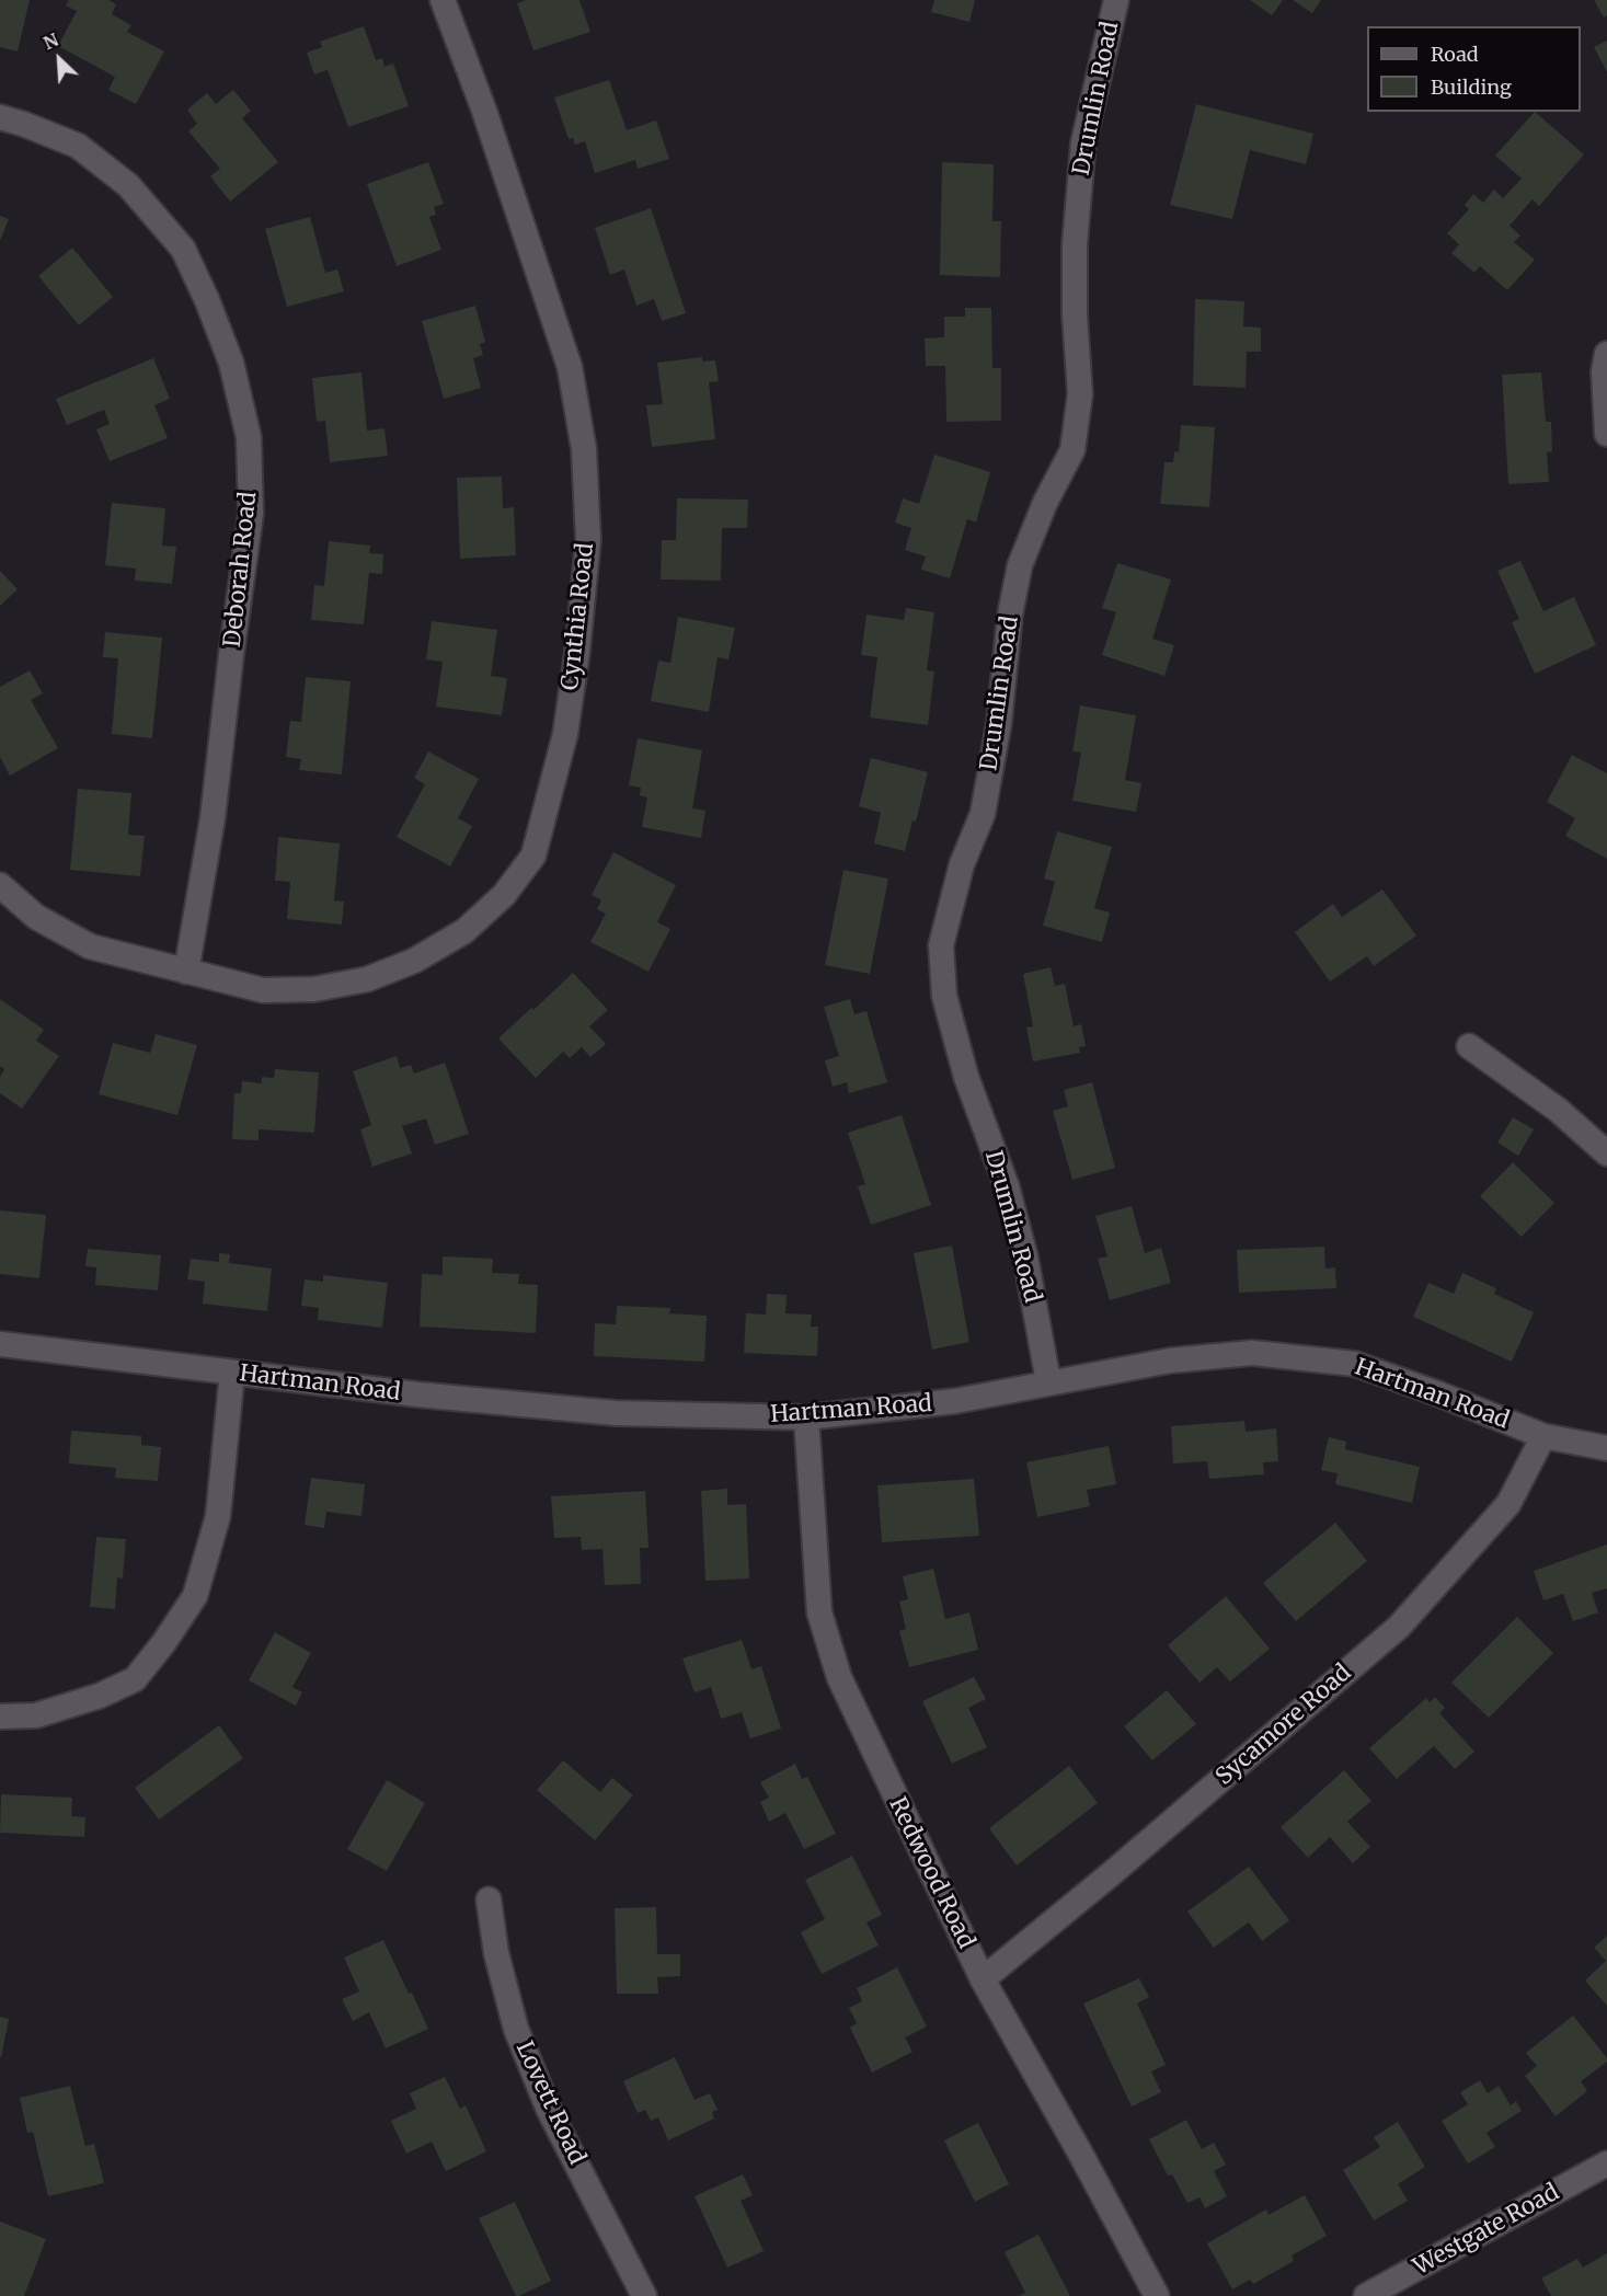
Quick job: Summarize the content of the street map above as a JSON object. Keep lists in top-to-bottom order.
{
  "streets": {
    "street": [
      "Drumlin Road",
      "Deborah Road",
      "Cynthia Road",
      "Hartman Road",
      "Sycamore Road",
      "Redwood Road",
      "Lovett Road",
      "Westgate Road"
    ]
  },
  "crossings": [
    ["Drumlin Road", "Hartman Road"],
    ["Deborah Road", "Cynthia Road"],
    ["Hartman Road", "Sycamore Road"],
    ["Hartman Road", "Redwood Road"],
    ["Sycamore Road", "Redwood Road"]
  ],
  "legend": ["Road", "Building"],
  "north": "top left"
}
